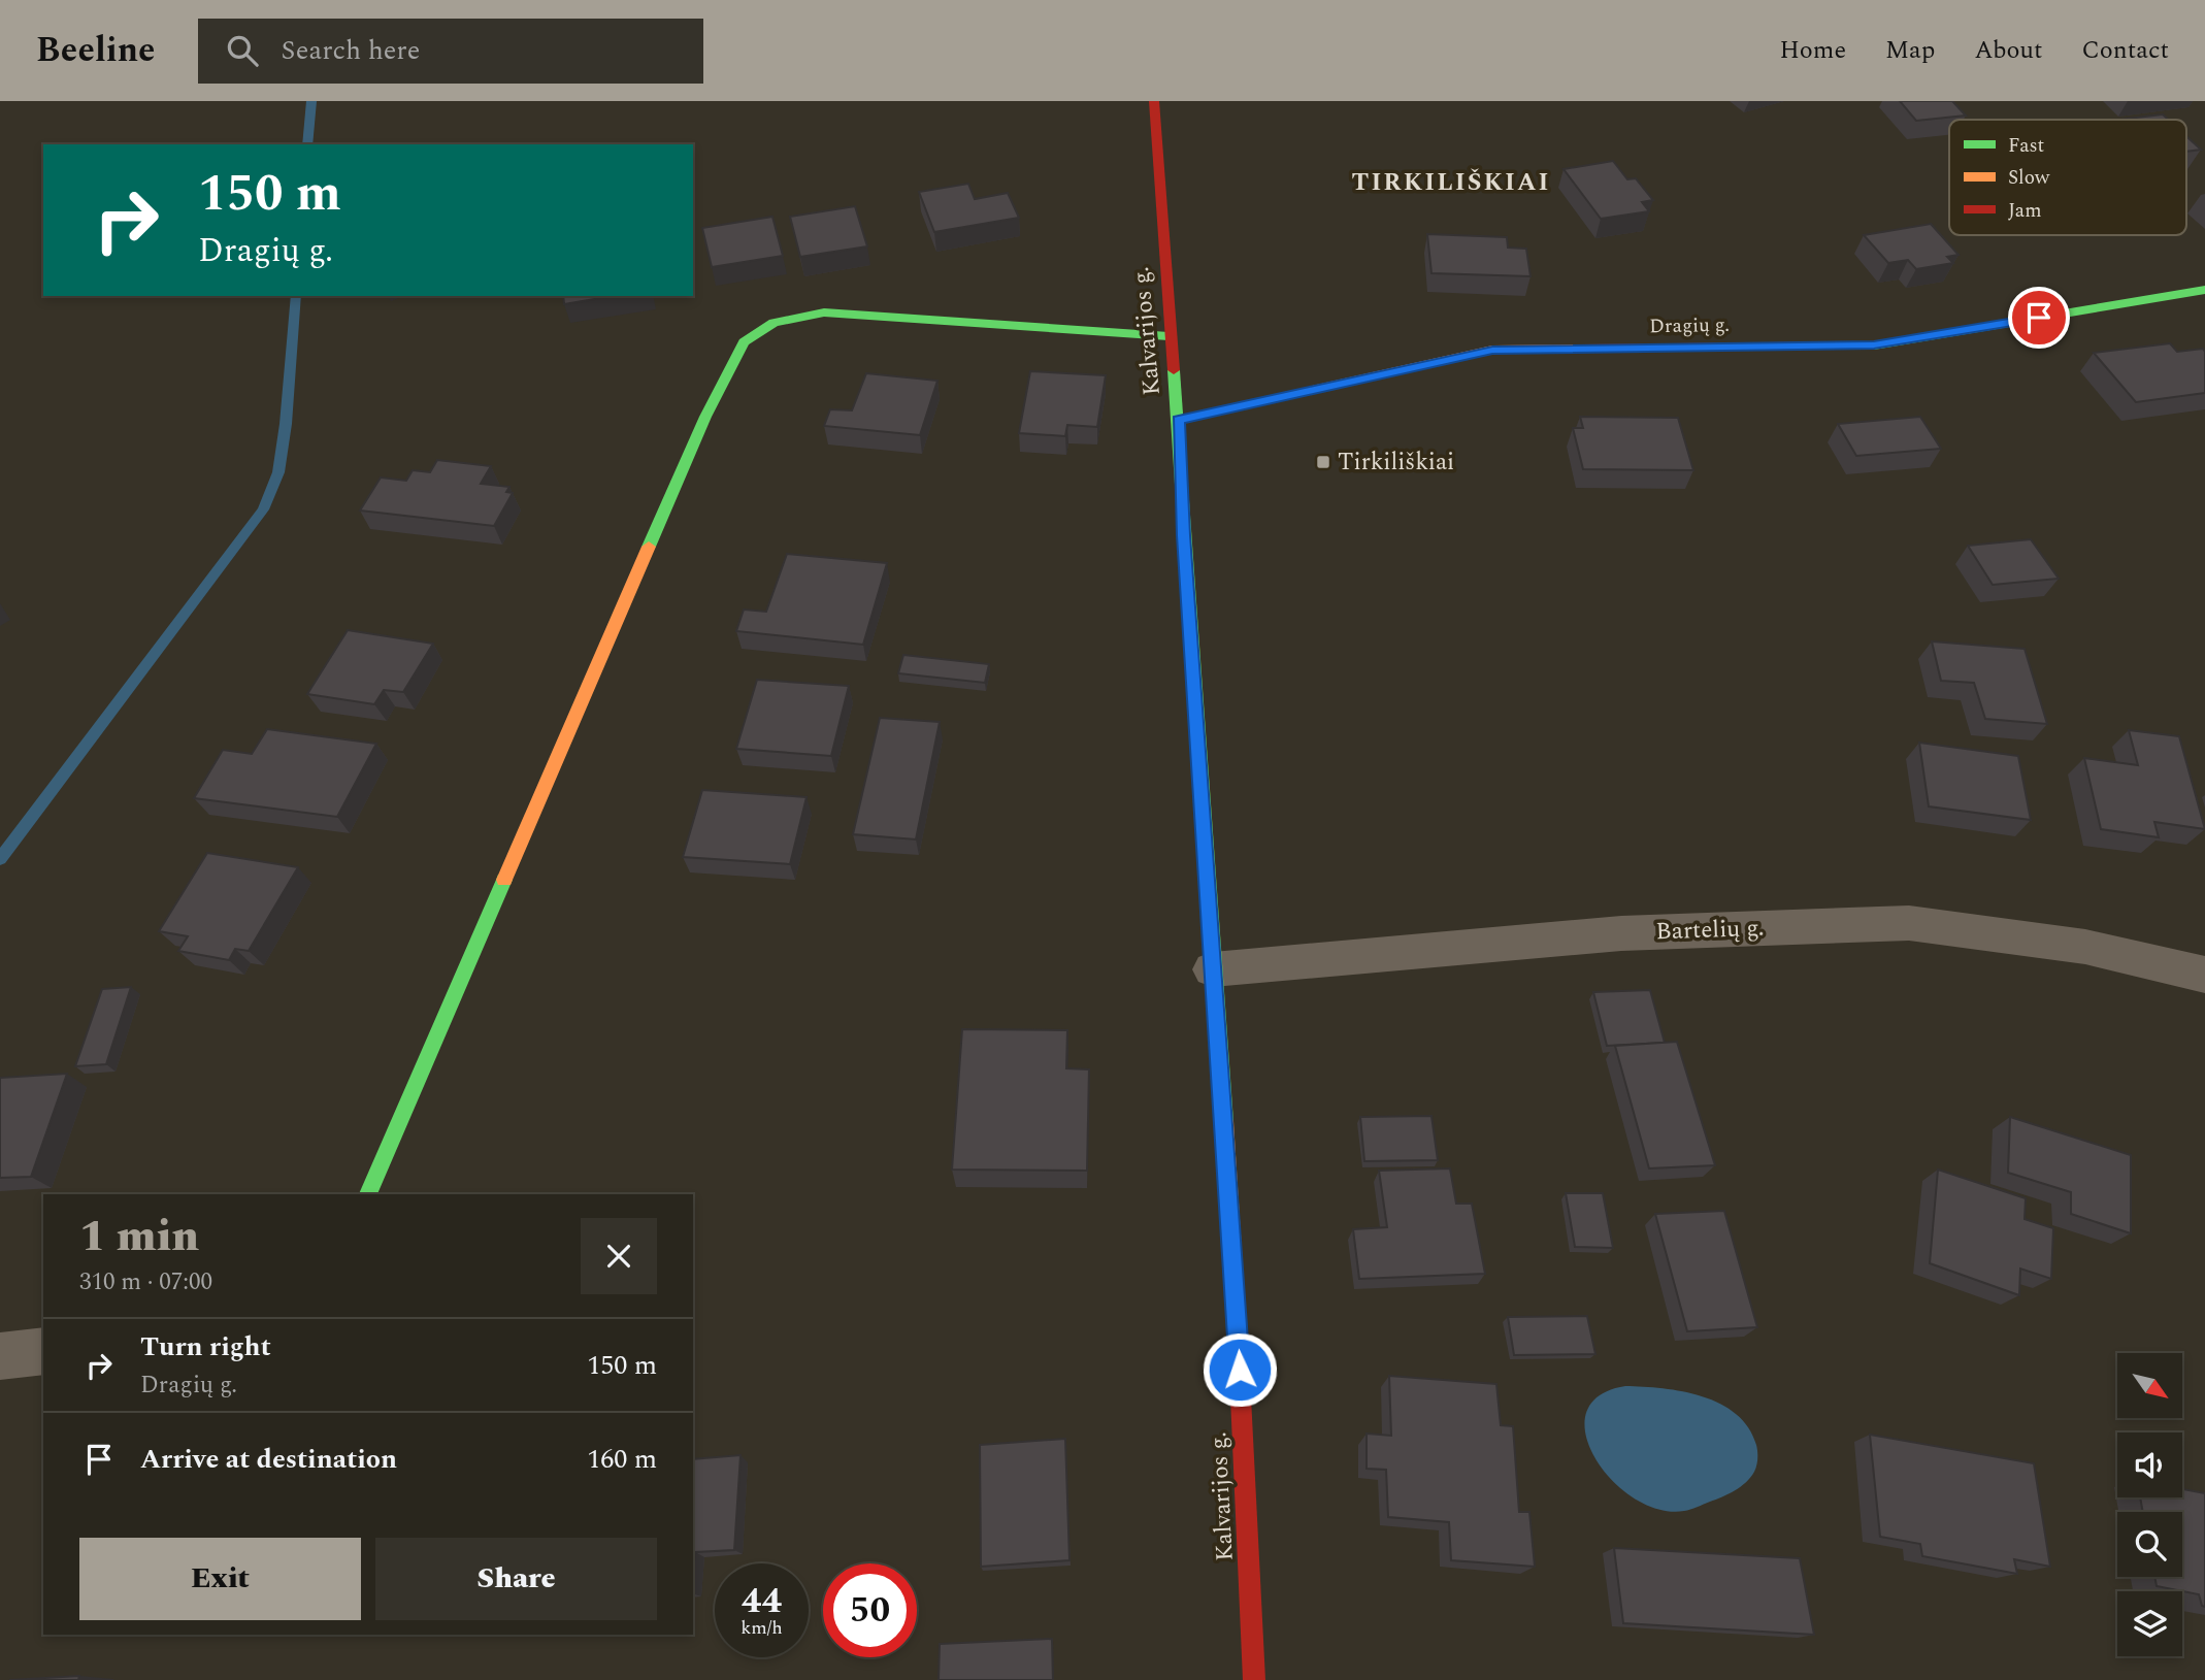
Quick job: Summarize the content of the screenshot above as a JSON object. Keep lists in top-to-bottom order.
{
  "streets": {
    "street": ["Dragių g.", "Kalvarijos g.", "Bartelių g."]
  },
  "crossings": [
    ["Dragių g.", "Kalvarijos g."],
    ["Kalvarijos g.", "Bartelių g."]
  ],
  "districts": ["TIRKILIŠKIAI"],
  "places": {
    "transit": ["Tirkiliškiai"]
  },
  "legend": ["Fast", "Slow", "Jam"],
  "north": "bottom right",
  "page": {
    "header": "Beeline",
    "search": "Search here",
    "nav": [
      "Home",
      "Map",
      "About",
      "Contact"
    ],
    "turn": ["150 m", "Dragių g."],
    "heading": ["1 min", "310 m · 07:00"],
    "list": [
      {
        "name": "Turn right",
        "note": "Dragių g.",
        "value": "150 m"
      },
      {
        "name": "Arrive at destination",
        "value": "160 m"
      }
    ],
    "buttons": ["Exit", "Share"],
    "speed": "44 km/h",
    "limit": "50"
  }
}
